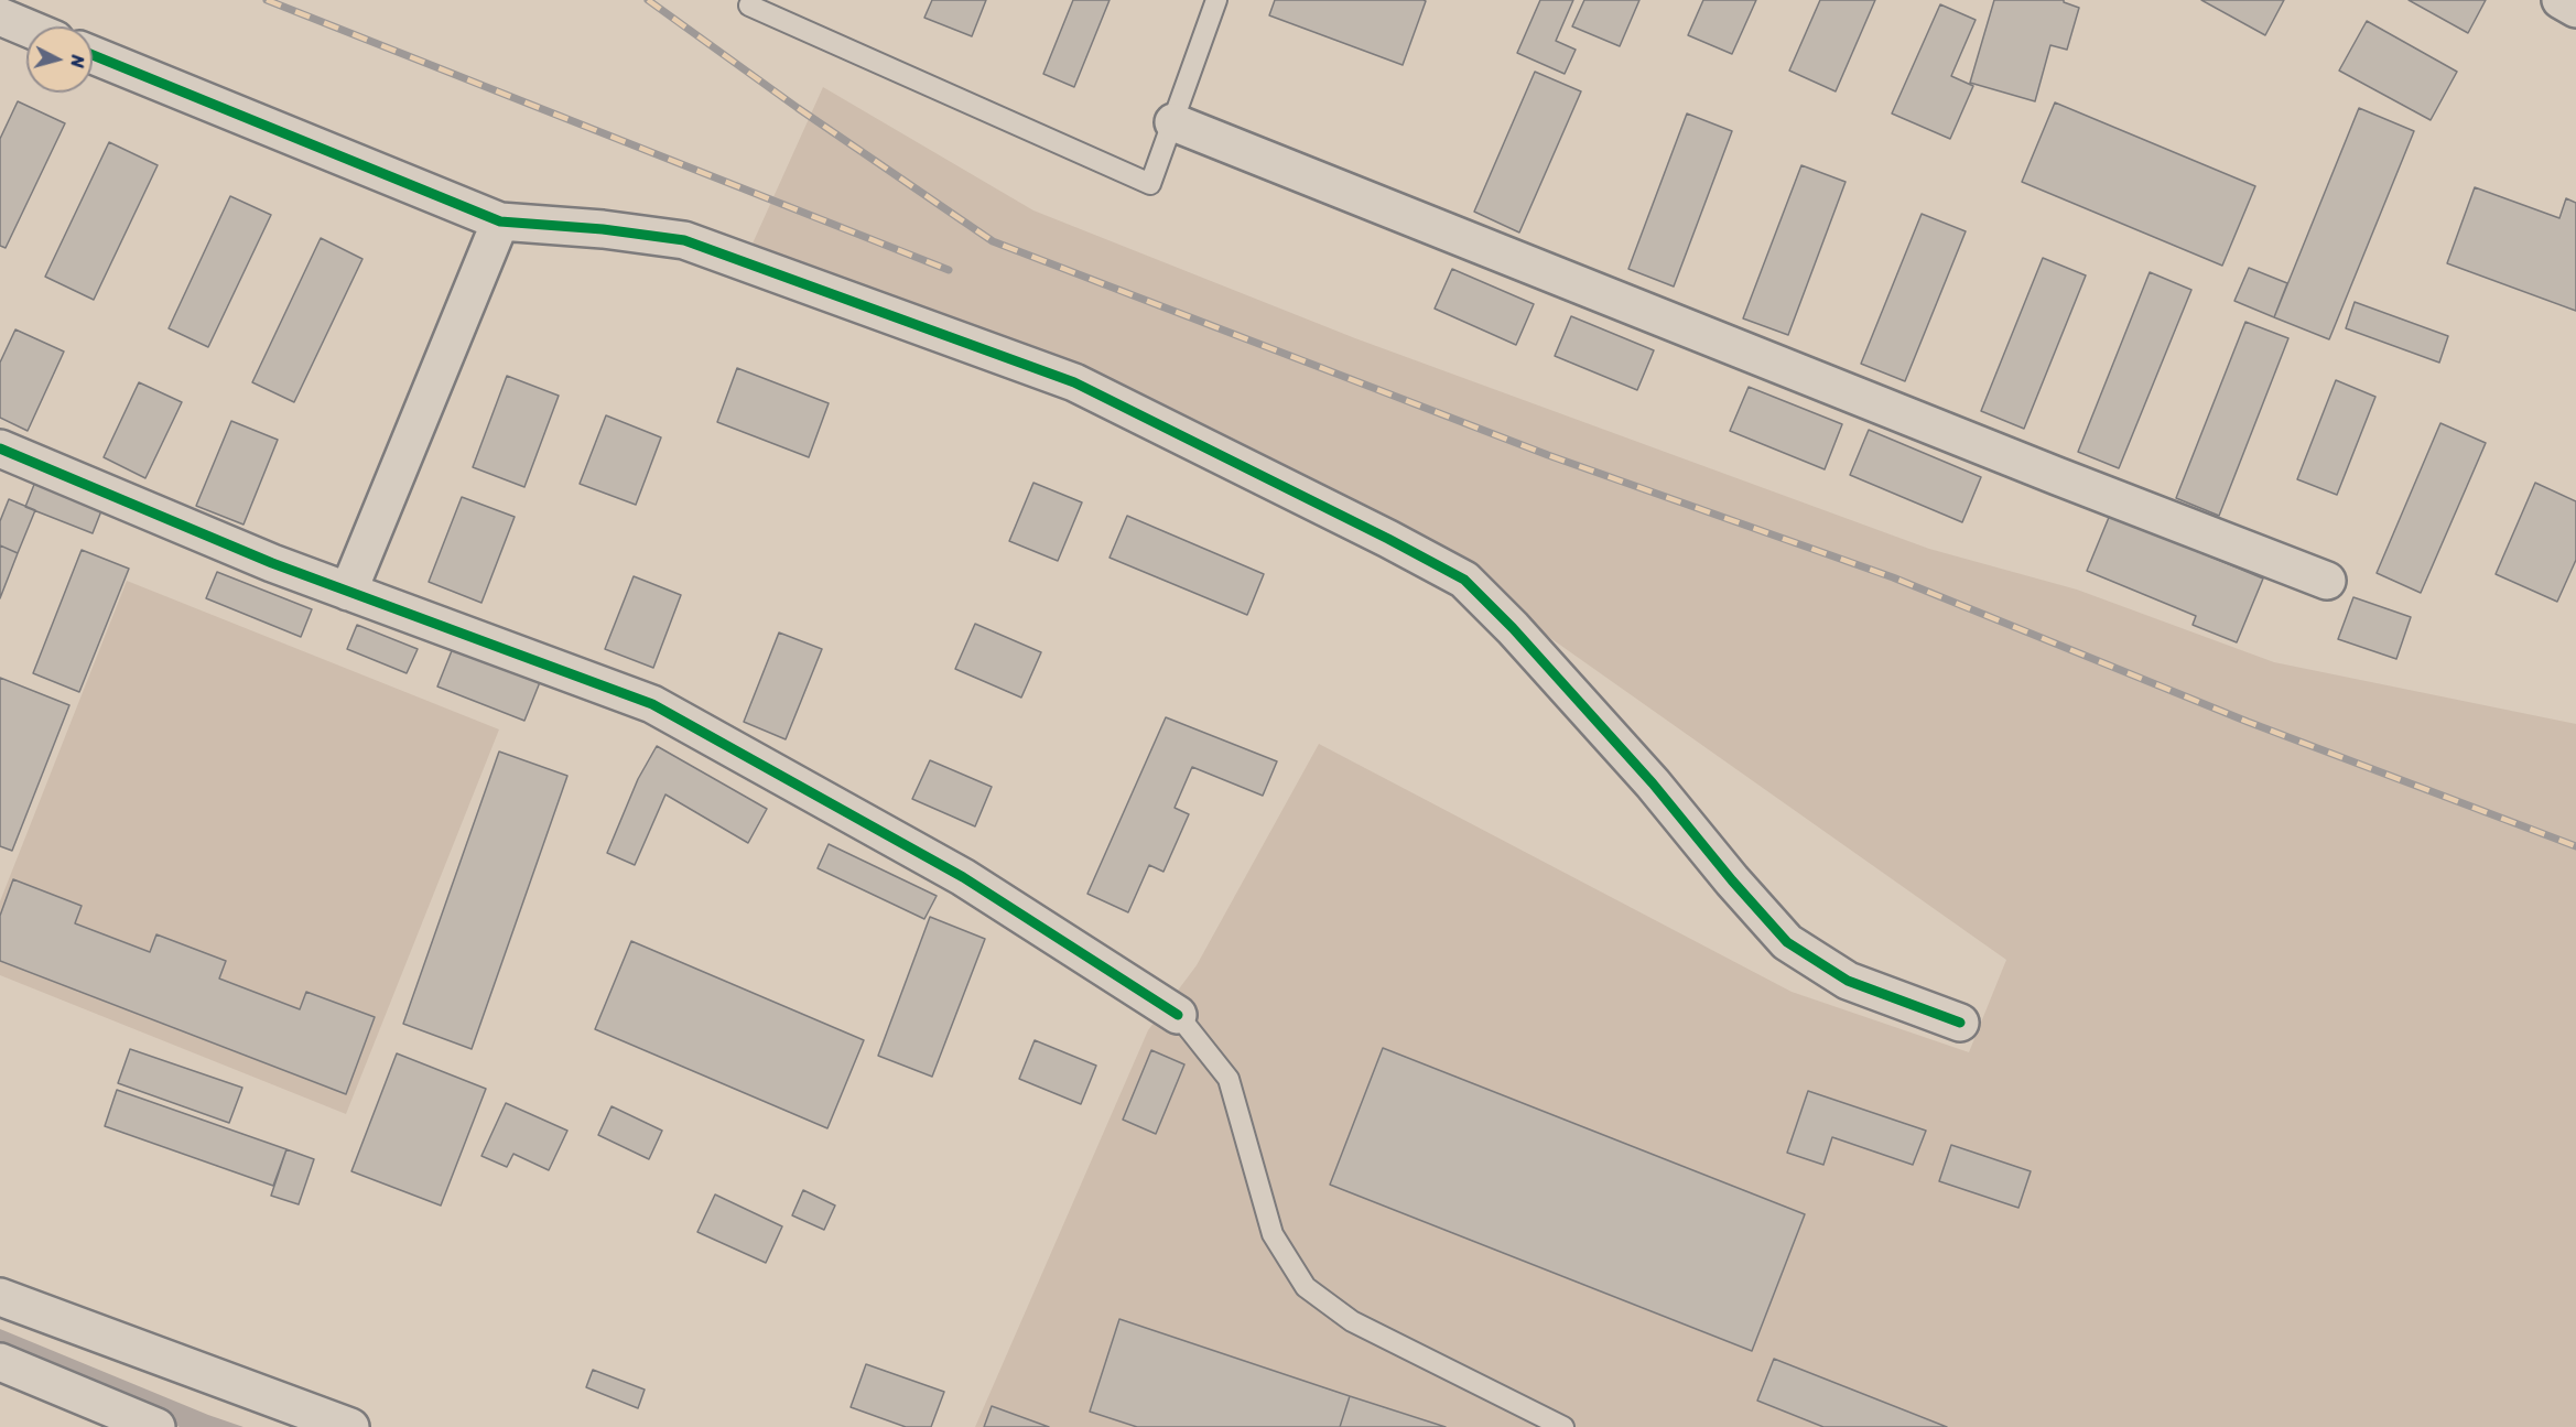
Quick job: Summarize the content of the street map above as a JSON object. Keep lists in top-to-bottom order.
{
  "north": "right"
}
